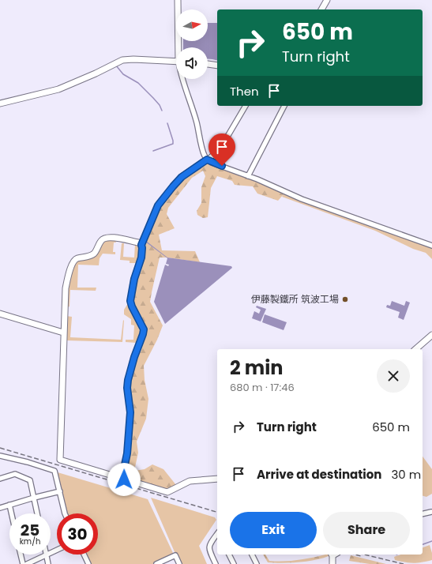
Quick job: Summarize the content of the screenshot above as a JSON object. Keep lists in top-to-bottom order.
{
  "places": ["伊藤製鐵所 筑波工場"],
  "north": "right",
  "page": {
    "turn": ["650 m", "Turn right"],
    "then": "Then",
    "heading": ["2 min", "680 m · 17:46"],
    "list": [
      {
        "name": "Turn right",
        "value": "650 m"
      },
      {
        "name": "Arrive at destination",
        "value": "30 m"
      }
    ],
    "buttons": ["Exit", "Share"],
    "speed": "25 km/h",
    "limit": "30"
  }
}
